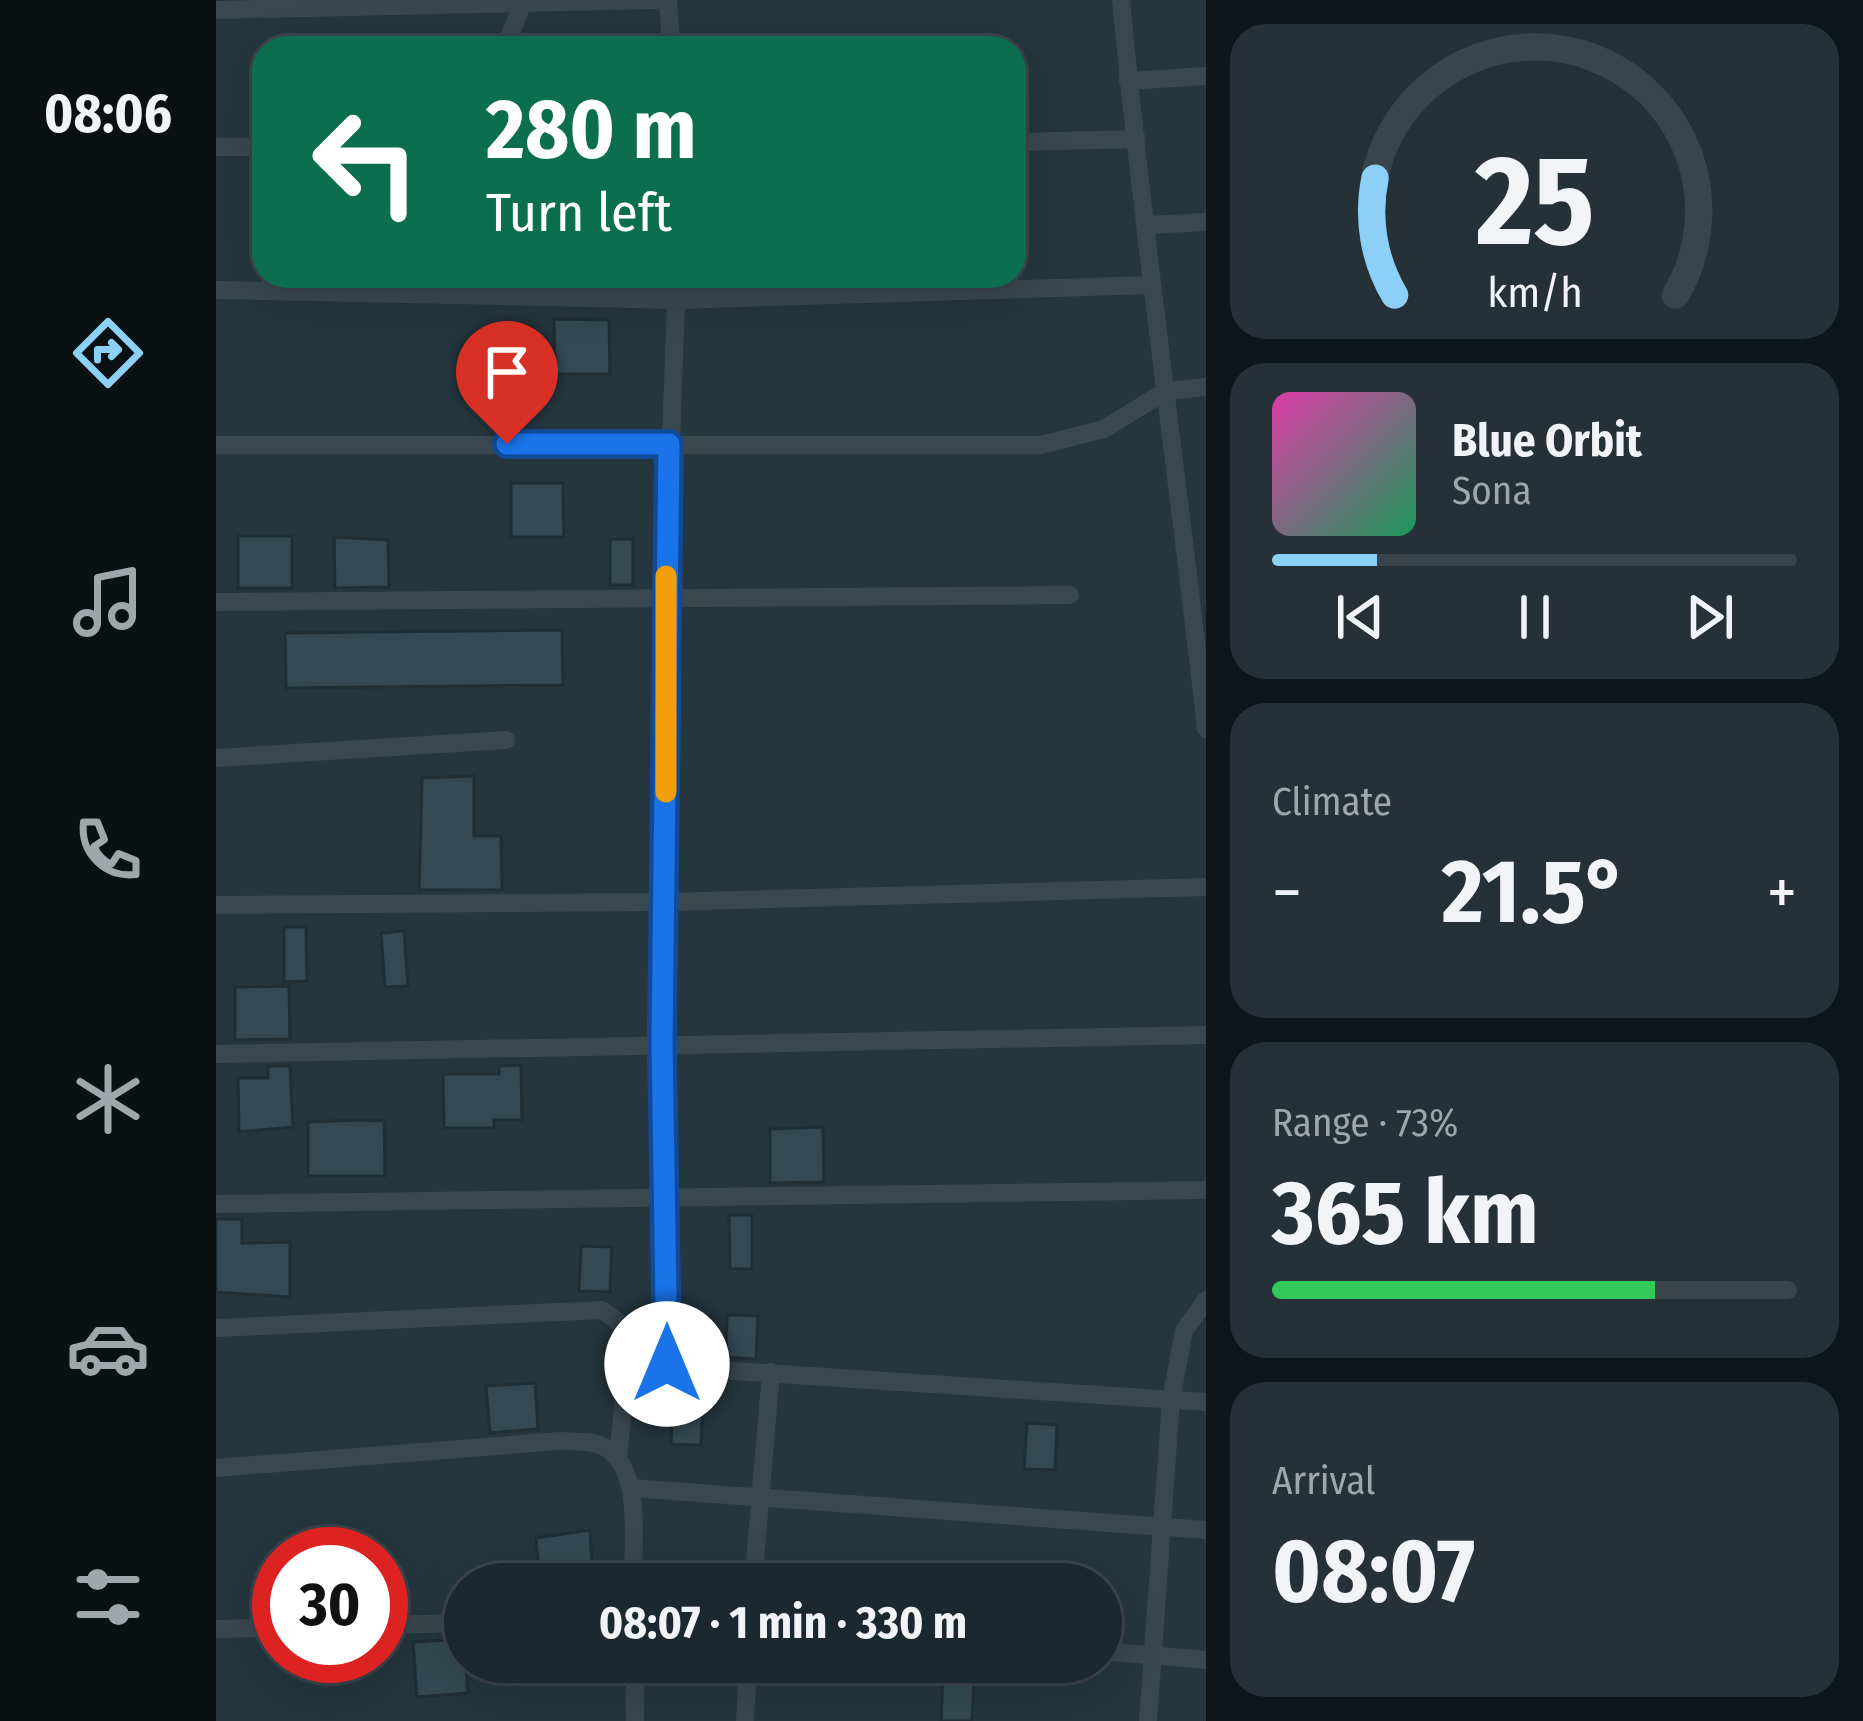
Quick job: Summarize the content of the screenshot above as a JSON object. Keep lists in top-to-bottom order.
{
  "page": {
    "tabs": "08:06",
    "turn": ["280 m", "Turn left"],
    "song": ["Blue Orbit", "Sona"],
    "tile": [
      "Climate",
      ["Range · 73%", "365 km"],
      ["Arrival", "08:07"]
    ],
    "heat": ["−", "21.5°", "+"],
    "limit": "30",
    "trip": "08:07 · 1 min · 330 m",
    "gauge": ["25", "km/h"]
  }
}
